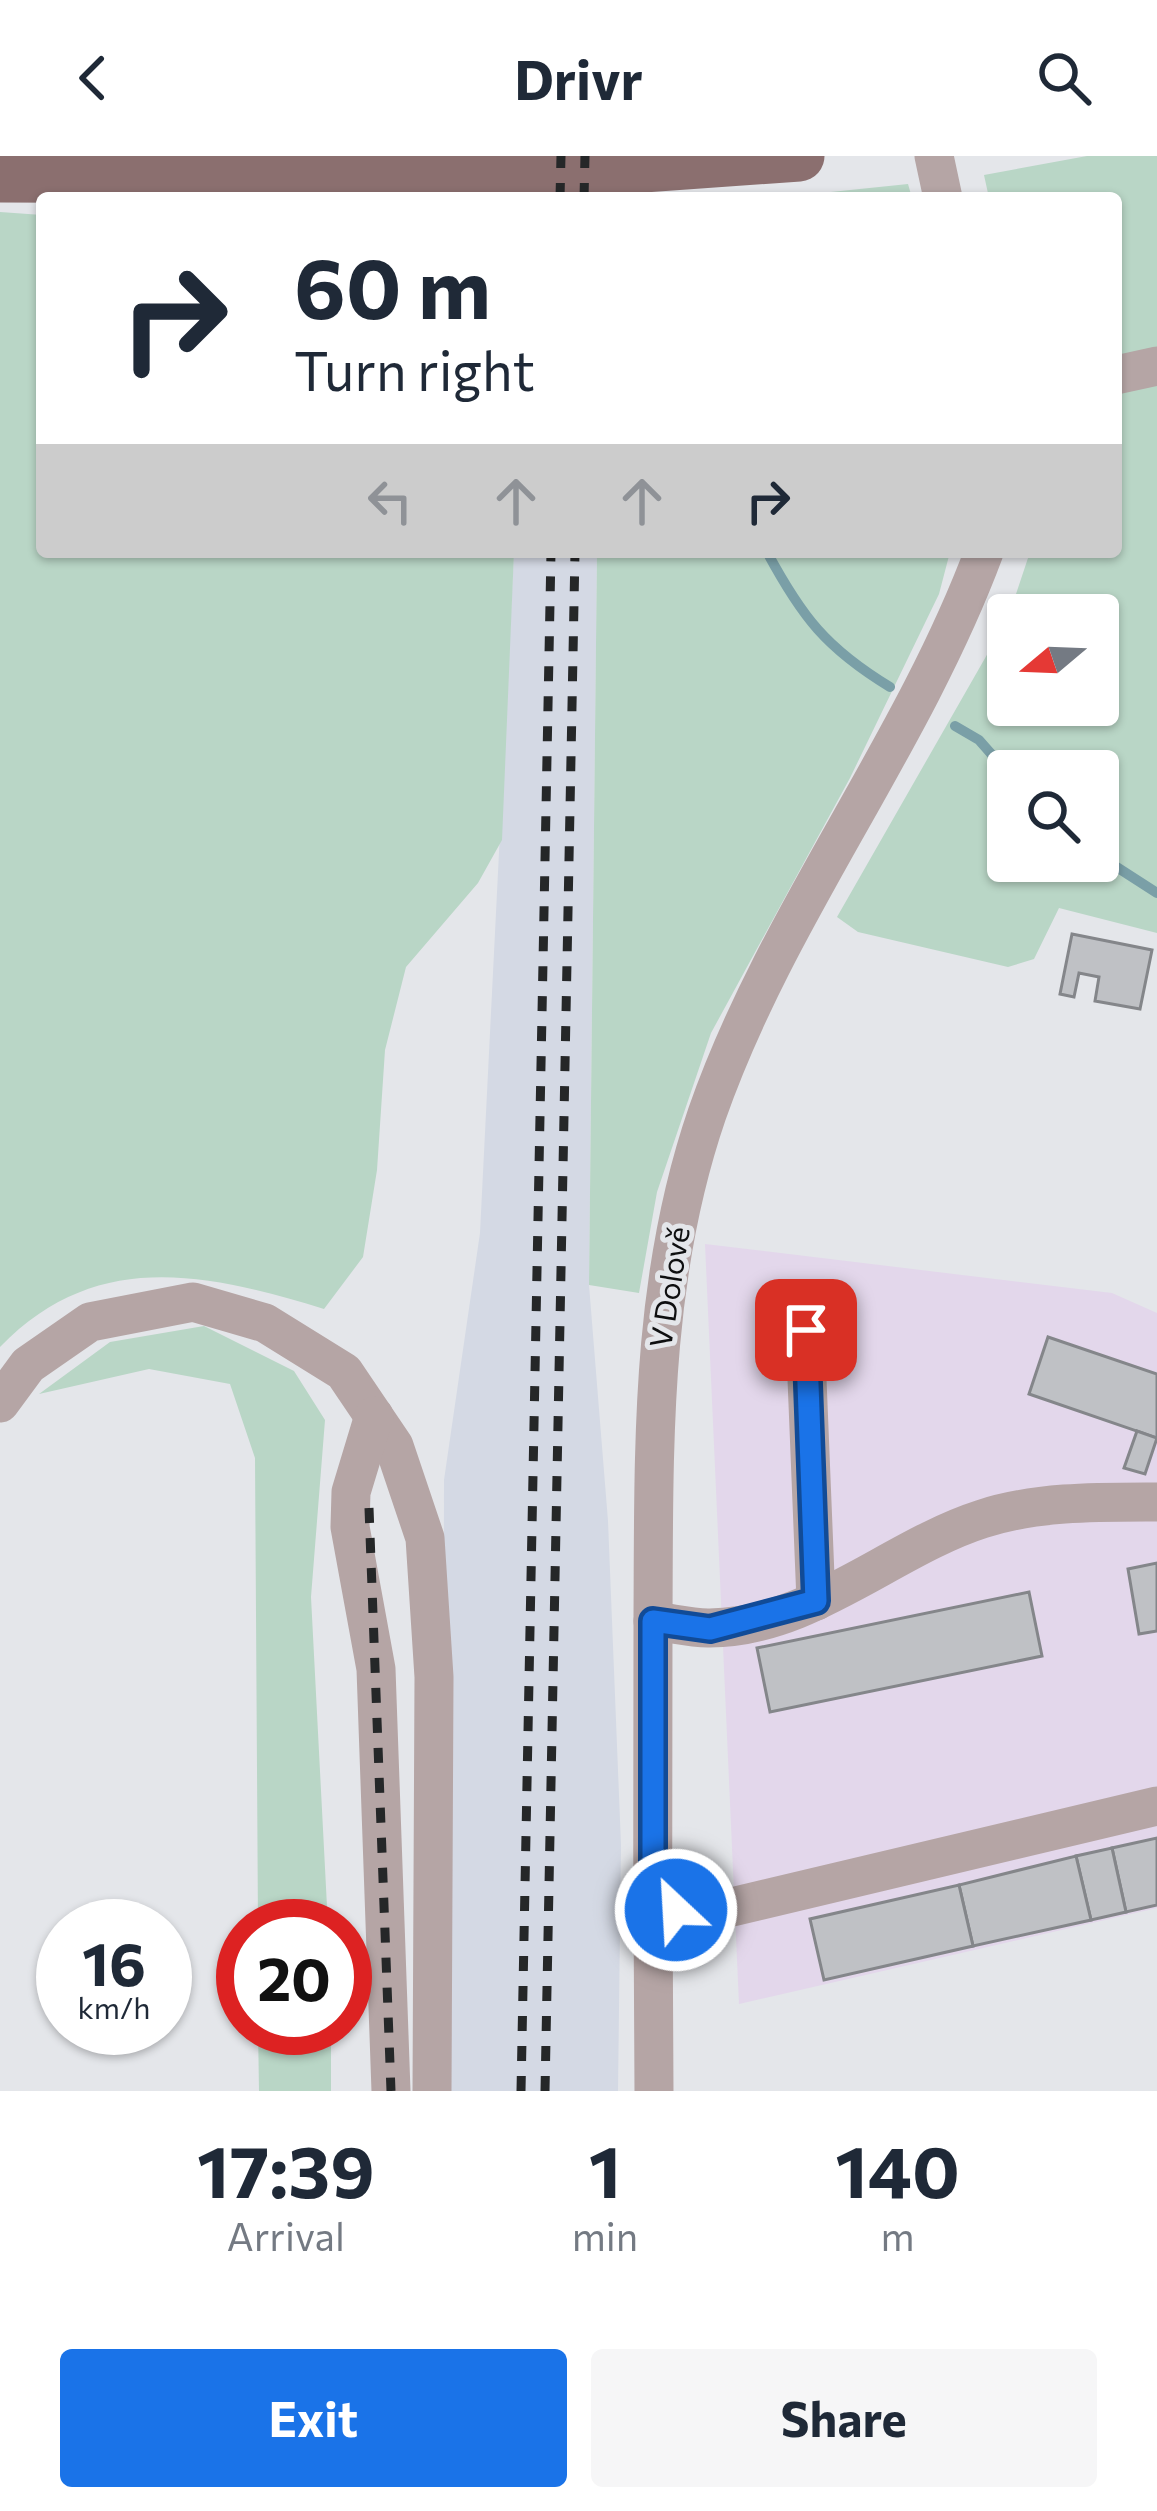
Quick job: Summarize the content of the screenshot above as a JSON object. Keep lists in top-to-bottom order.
{
  "streets": {
    "street": ["V Dolově"]
  },
  "north": "left",
  "page": {
    "header": "Drivr",
    "turn": ["60 m", "Turn right"],
    "speed": "16 km/h",
    "limit": "20",
    "eta": [
      "17:39",
      "Arrival",
      "1",
      "min",
      "140",
      "m"
    ],
    "buttons": ["Exit", "Share"]
  }
}
